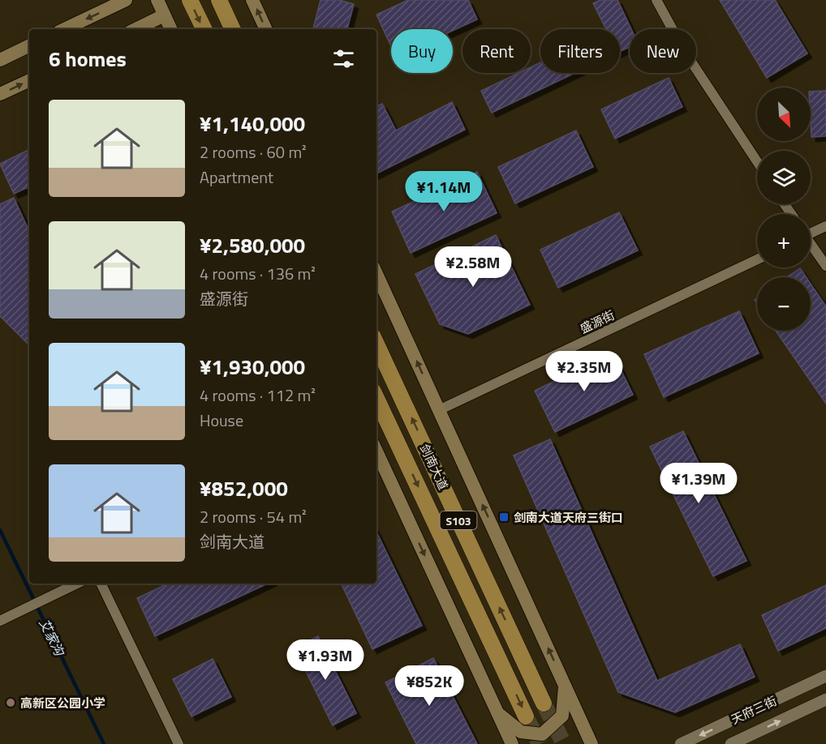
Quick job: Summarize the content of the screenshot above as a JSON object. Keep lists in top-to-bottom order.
{
  "streets": {
    "highway": ["剑南大道", "S103"],
    "street": ["盛源街", "天府三街"]
  },
  "water": ["艾家沟"],
  "places": {
    "transit": ["剑南大道天府三街口"],
    "other": ["高新区公园小学"]
  },
  "north": "bottom right",
  "page": {
    "chip": [
      "Buy",
      "Rent",
      "Filters",
      "New"
    ],
    "heading": "6 homes",
    "map_buttons": ["+", "−"],
    "list": [
      {
        "name": "¥1,140,000",
        "note": "2 rooms · 60 m² · Apartment"
      },
      {
        "name": "¥2,580,000",
        "note": "4 rooms · 136 m² · 盛源街"
      },
      {
        "name": "¥1,930,000",
        "note": "4 rooms · 112 m² · House"
      },
      {
        "name": "¥852,000",
        "note": "2 rooms · 54 m² · 剑南大道"
      }
    ],
    "price": [
      "¥1.14M",
      "¥2.58M",
      "¥2.35M",
      "¥1.39M",
      "¥1.93M",
      "¥852K"
    ]
  }
}
